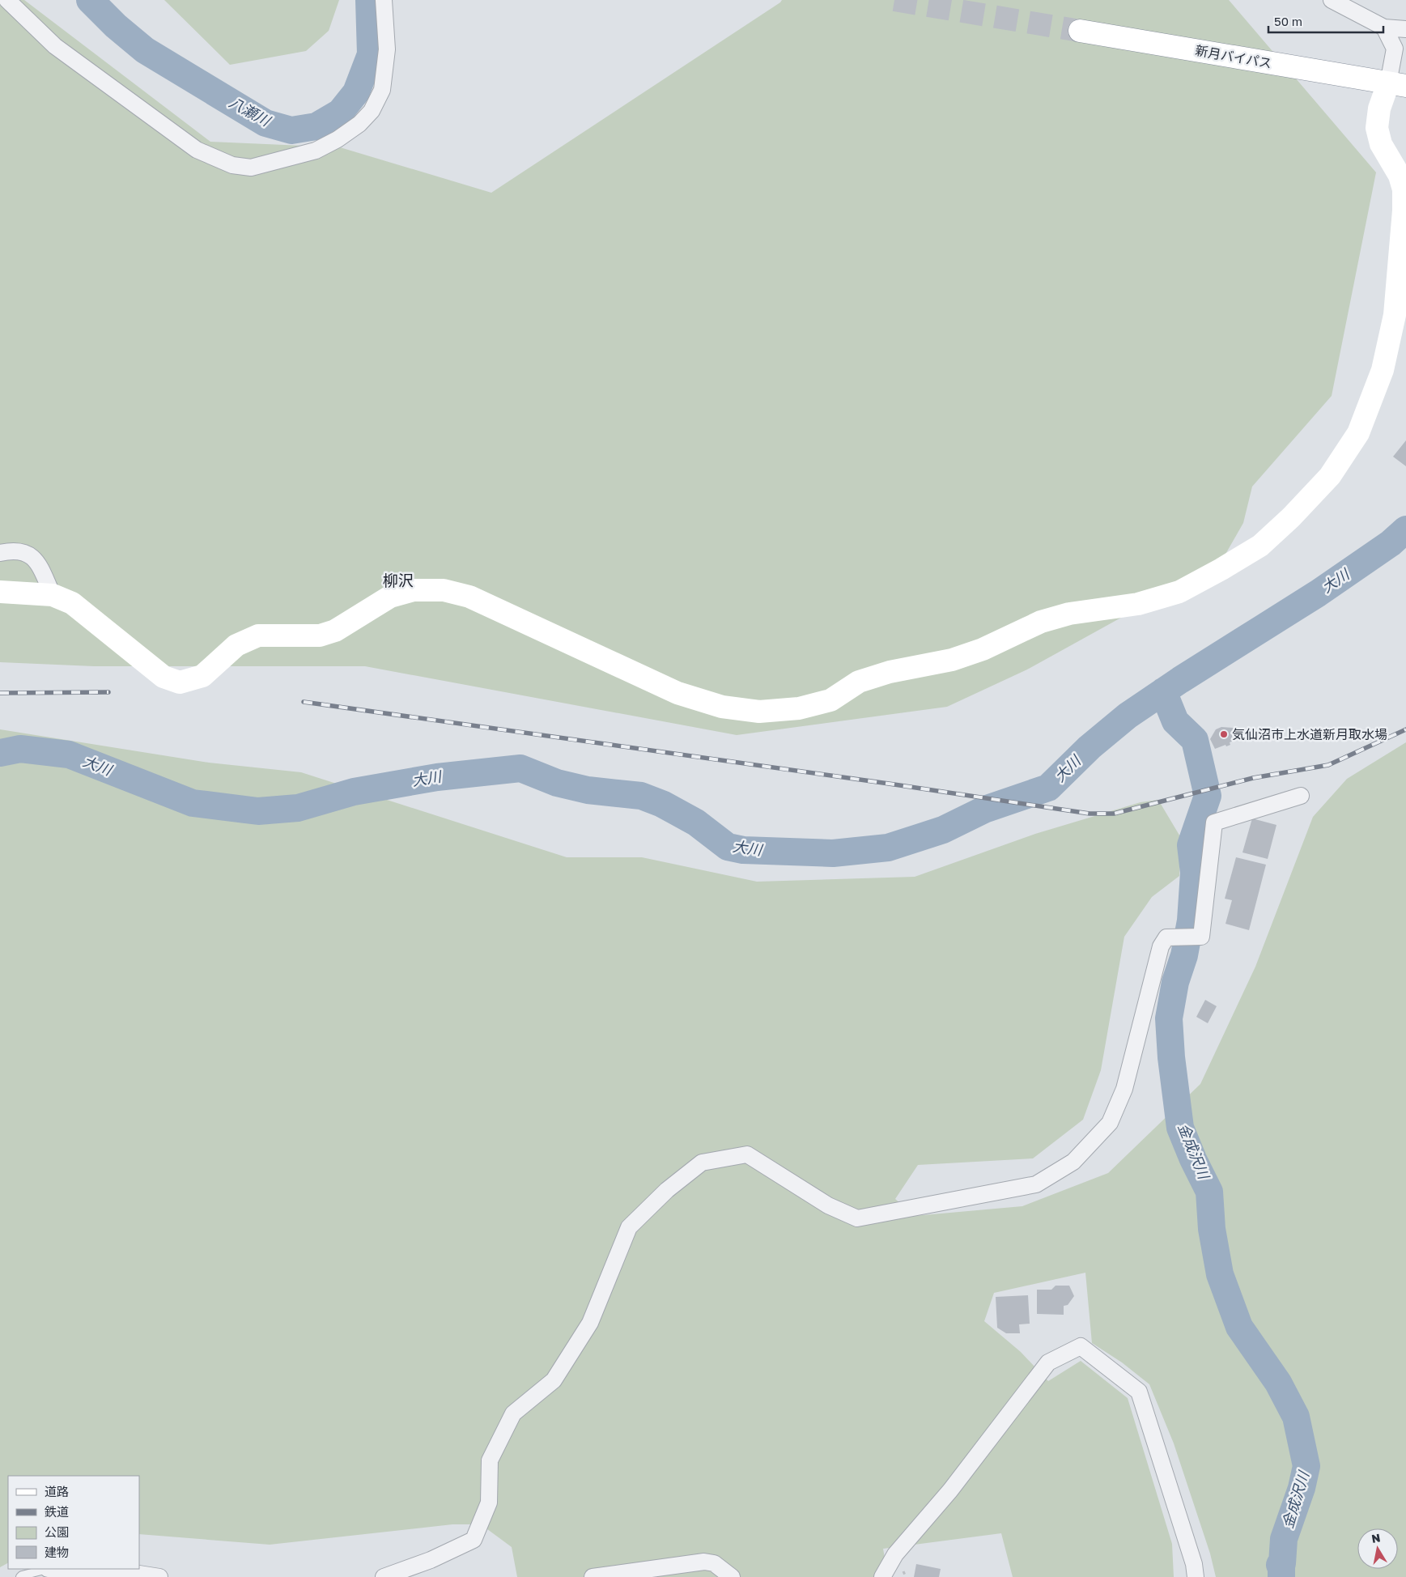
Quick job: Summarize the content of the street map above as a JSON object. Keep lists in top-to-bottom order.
{
  "streets": {
    "main road": ["新月バイパス"]
  },
  "districts": ["柳沢"],
  "water": ["八瀬川", "大川", "金成沢川"],
  "places": ["気仙沼市上水道新月取水場"],
  "legend": [
    "道路",
    "鉄道",
    "公園",
    "建物"
  ],
  "scale_bar": "50 m",
  "north": "top"
}
